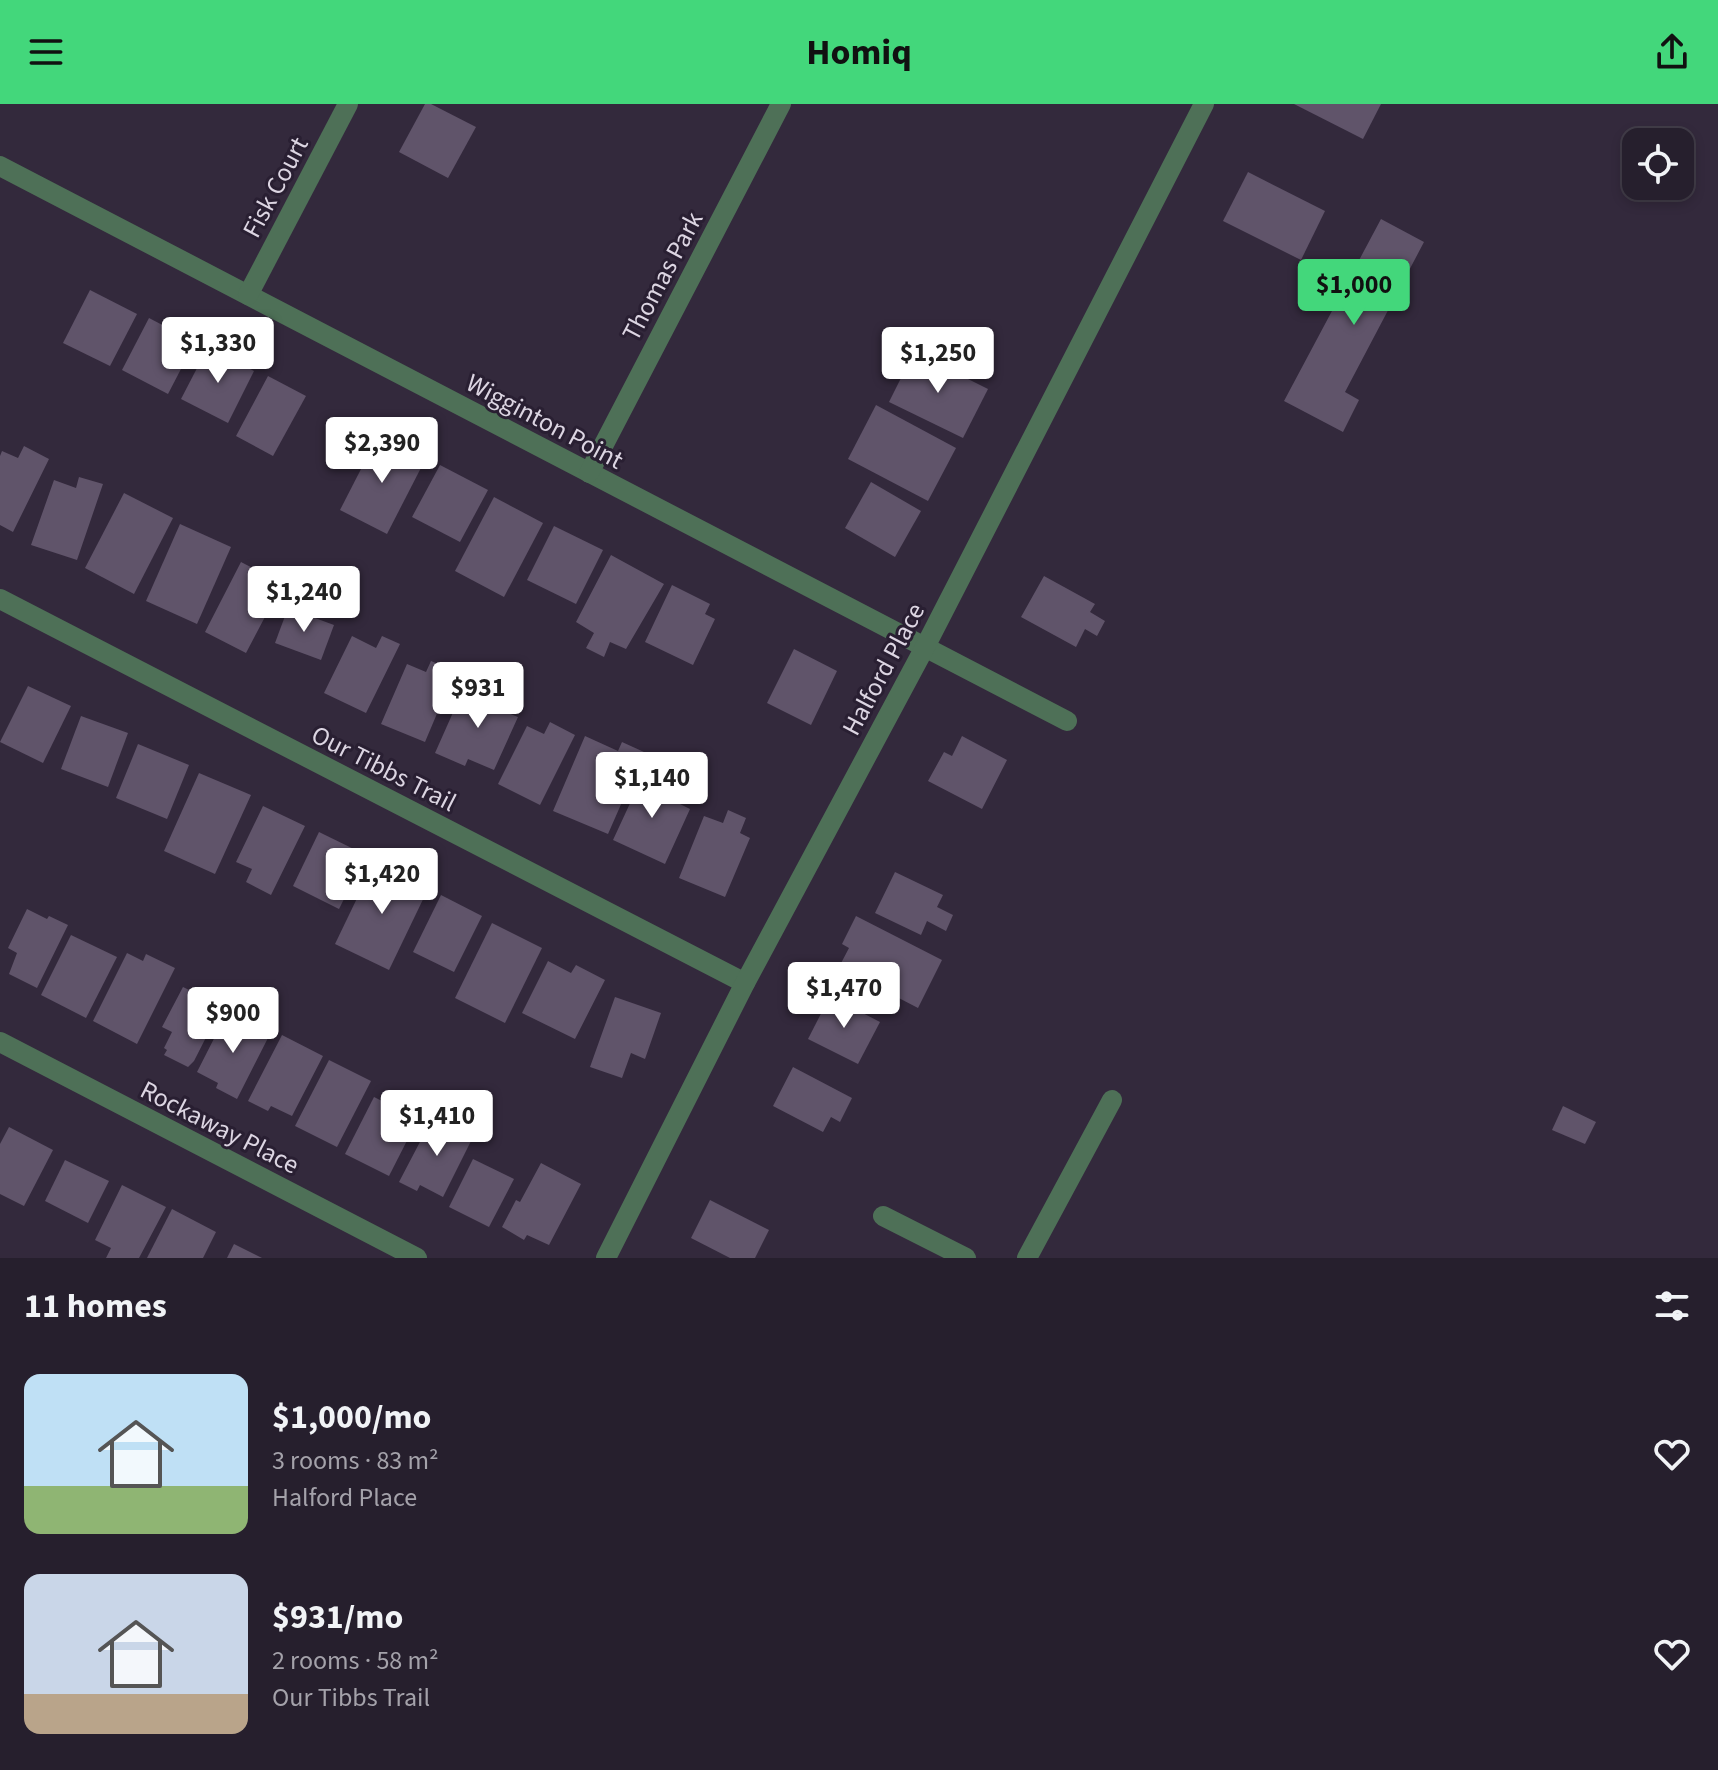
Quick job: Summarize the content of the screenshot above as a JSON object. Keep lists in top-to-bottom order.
{
  "streets": {
    "street": [
      "Fisk Court",
      "Thomas Park",
      "Wigginton Point",
      "Halford Place",
      "Our Tibbs Trail",
      "Rockaway Place"
    ]
  },
  "crossings": [
    ["Fisk Court", "Wigginton Point"],
    ["Thomas Park", "Wigginton Point"],
    ["Wigginton Point", "Halford Place"],
    ["Halford Place", "Our Tibbs Trail"]
  ],
  "page": {
    "header": "Homiq",
    "price": [
      "$1,000",
      "$1,330",
      "$1,250",
      "$2,390",
      "$1,240",
      "$931",
      "$1,140",
      "$1,420",
      "$1,470",
      "$900",
      "$1,410"
    ],
    "heading": "11 homes",
    "list": [
      {
        "name": "$1,000/mo",
        "note": "3 rooms · 83 m² · Halford Place"
      },
      {
        "name": "$931/mo",
        "note": "2 rooms · 58 m² · Our Tibbs Trail"
      }
    ]
  }
}
